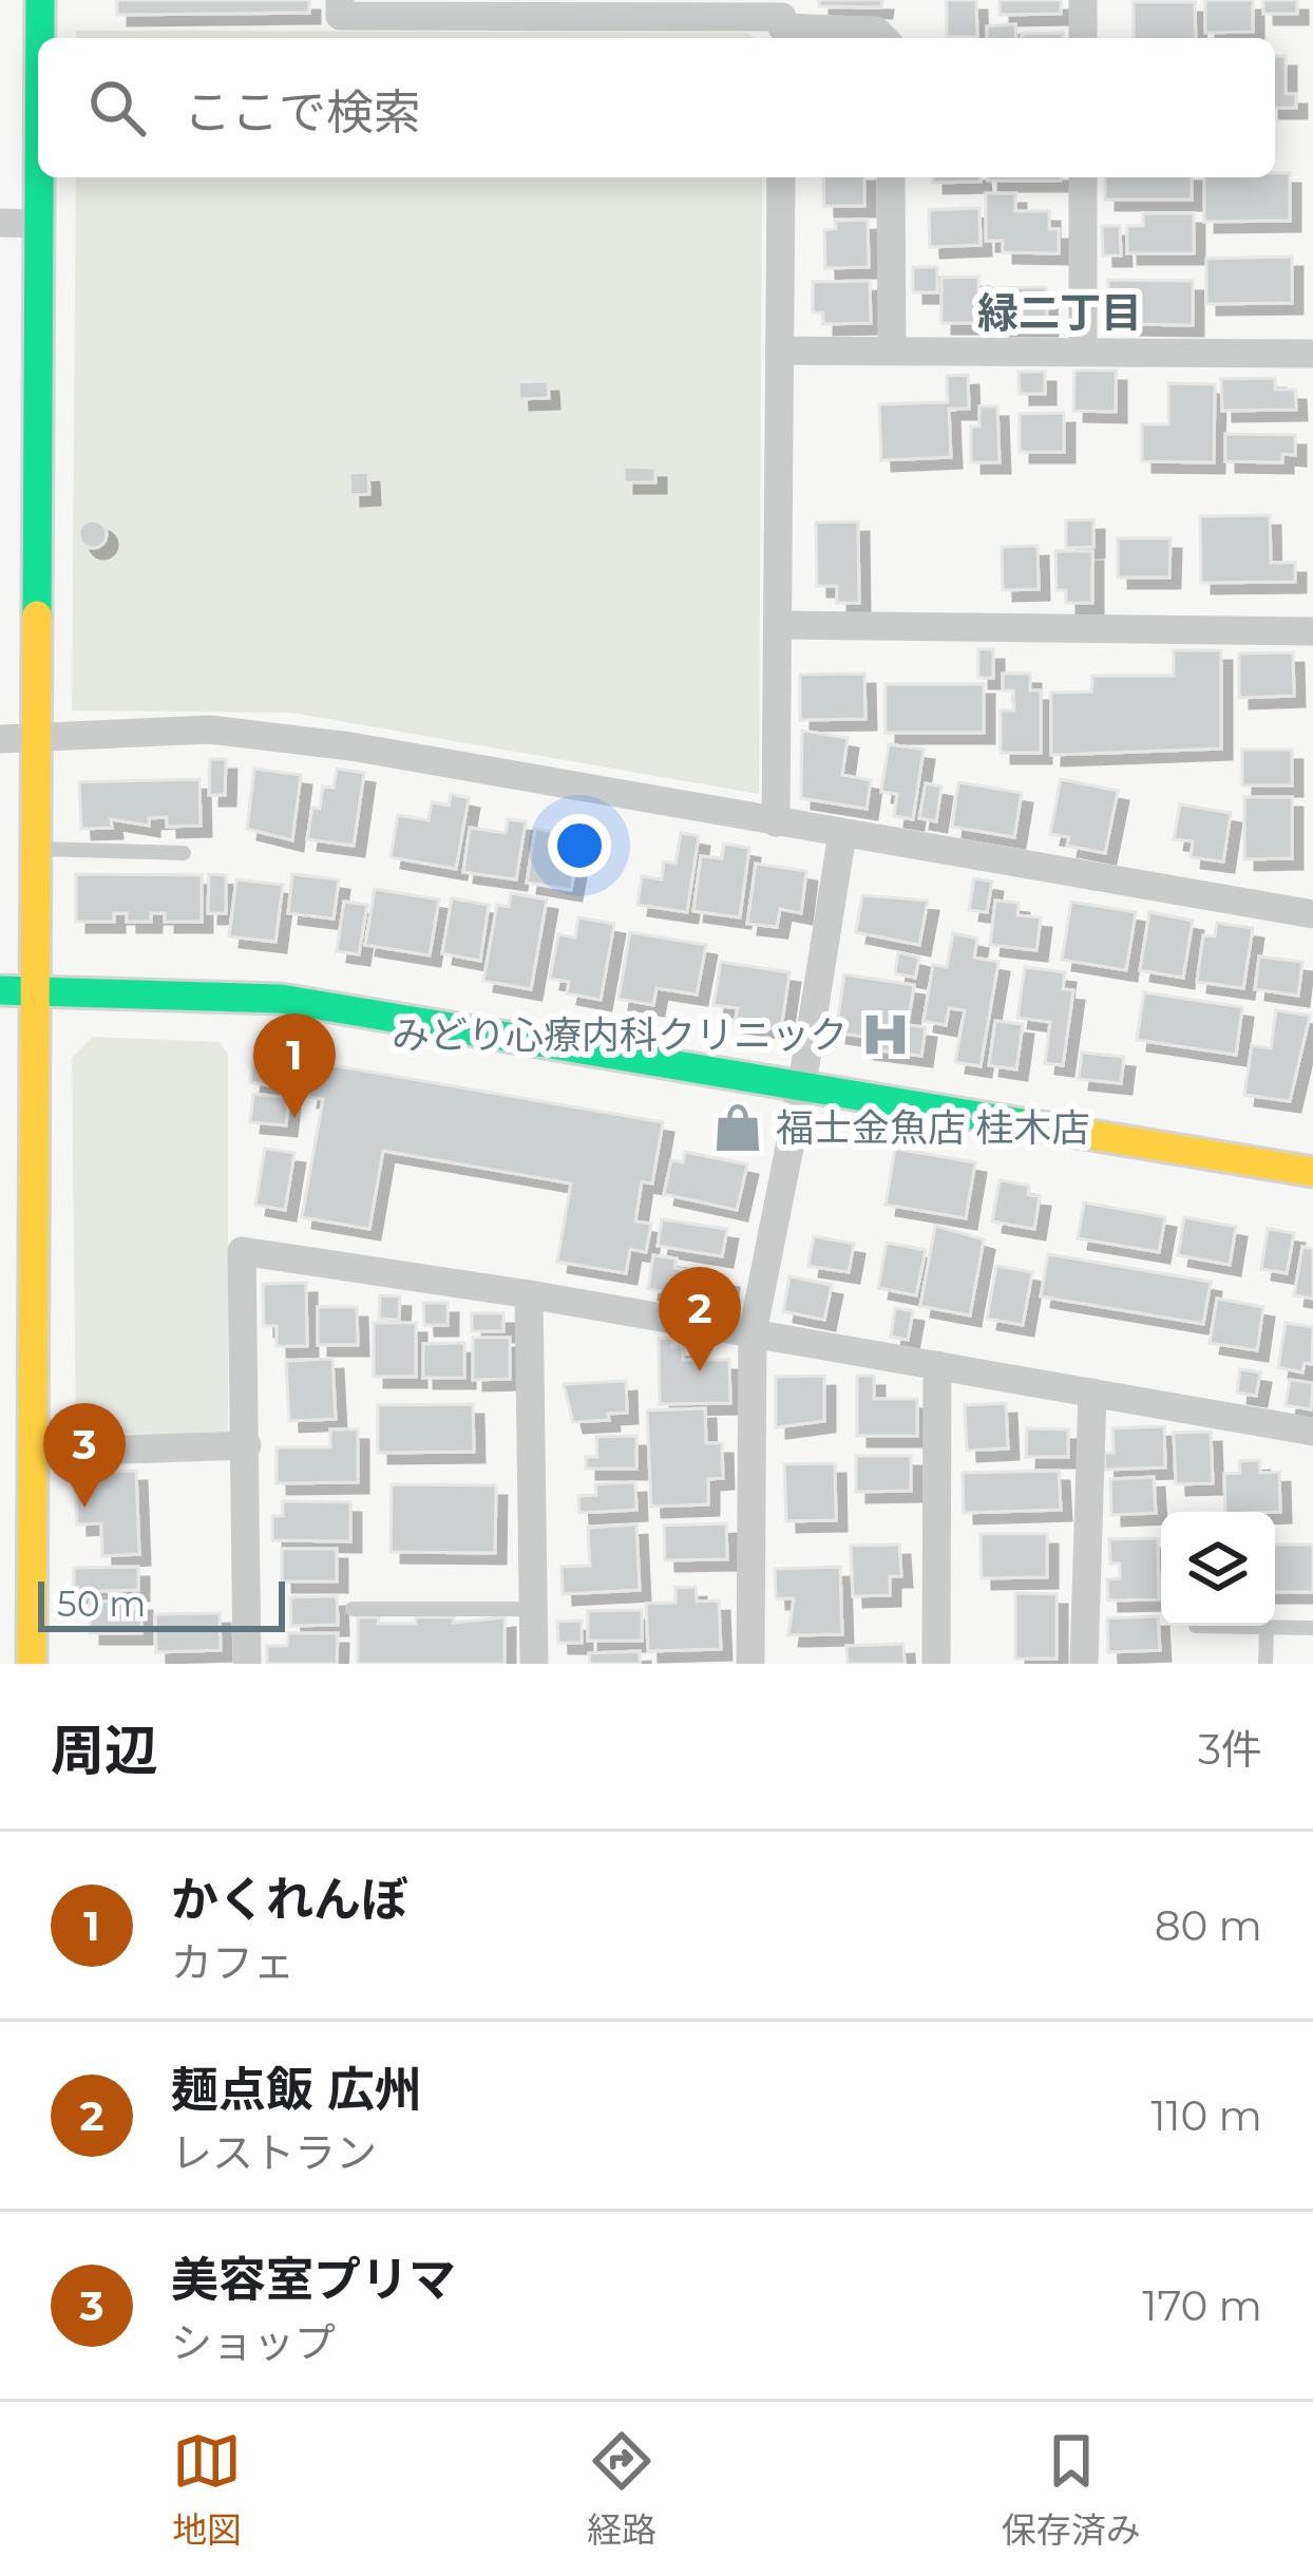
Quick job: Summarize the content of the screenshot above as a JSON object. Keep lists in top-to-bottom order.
{
  "districts": ["緑二丁目"],
  "places": {
    "hospital": ["みどり心療内科クリニック"],
    "shop": ["福士金魚店 桂木店"]
  },
  "scale_bar": "50 m",
  "page": {
    "search": "ここで検索",
    "pins": ["1", "2", "3"],
    "scale": "50 m",
    "heading": ["周辺", "3件"],
    "list": [
      {
        "mark": "1",
        "name": "かくれんぼ",
        "note": "カフェ",
        "value": "80 m"
      },
      {
        "mark": "2",
        "name": "麺点飯 広州",
        "note": "レストラン",
        "value": "110 m"
      },
      {
        "mark": "3",
        "name": "美容室プリマ",
        "note": "ショップ",
        "value": "170 m"
      }
    ],
    "nav": ["地図", "経路", "保存済み"]
  }
}
